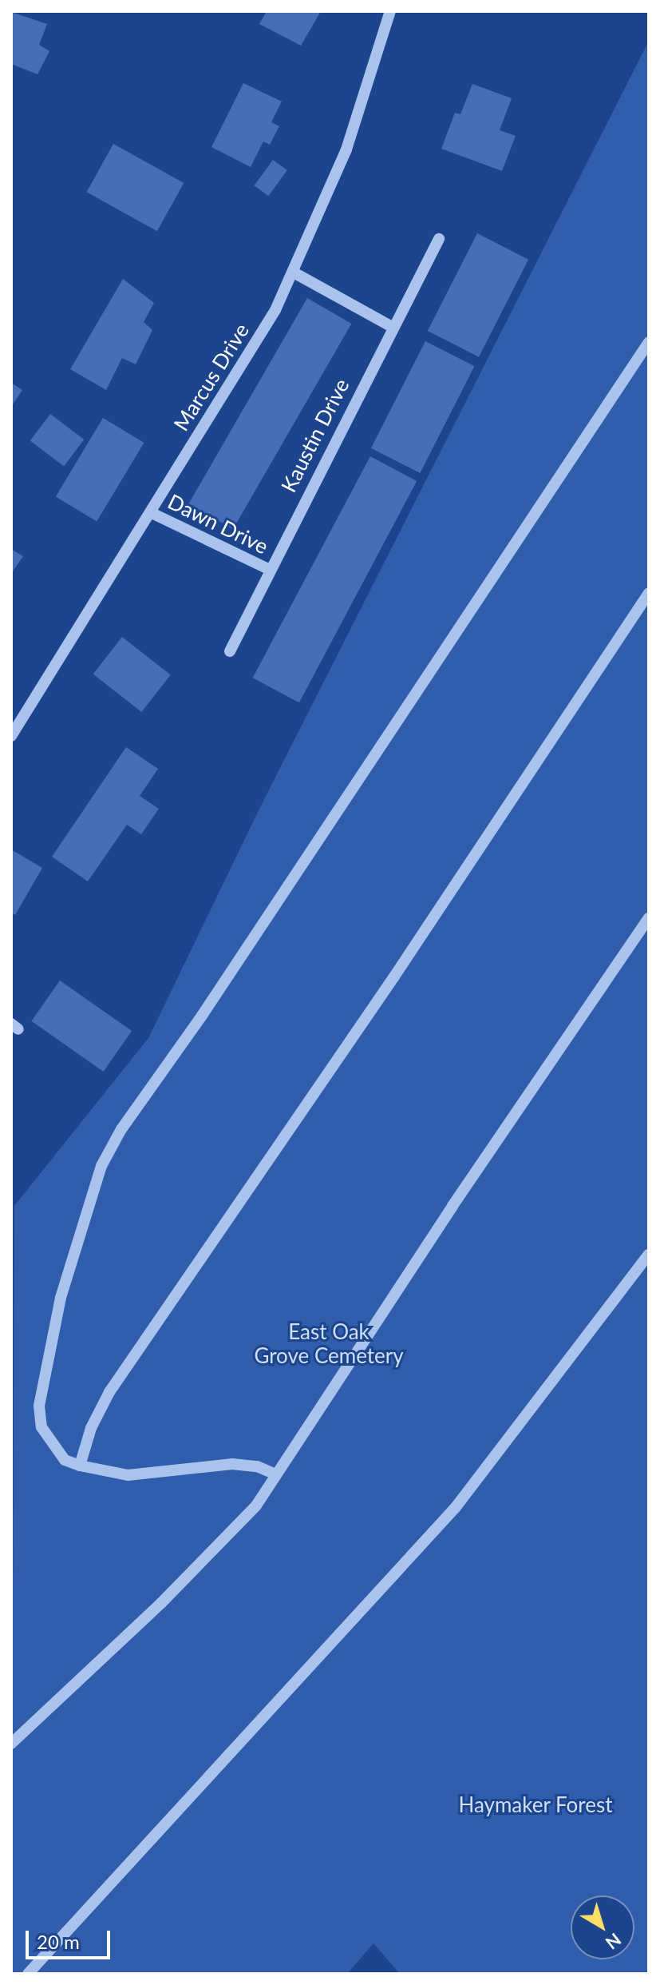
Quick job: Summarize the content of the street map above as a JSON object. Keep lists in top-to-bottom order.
{
  "streets": {
    "street": ["Marcus Drive", "Kaustin Drive", "Dawn Drive"]
  },
  "crossings": [
    ["Marcus Drive", "Dawn Drive"],
    ["Kaustin Drive", "Dawn Drive"]
  ],
  "parks": ["East Oak Grove Cemetery", "Haymaker Forest"],
  "scale_bar": "20 m",
  "north": "bottom right"
}
